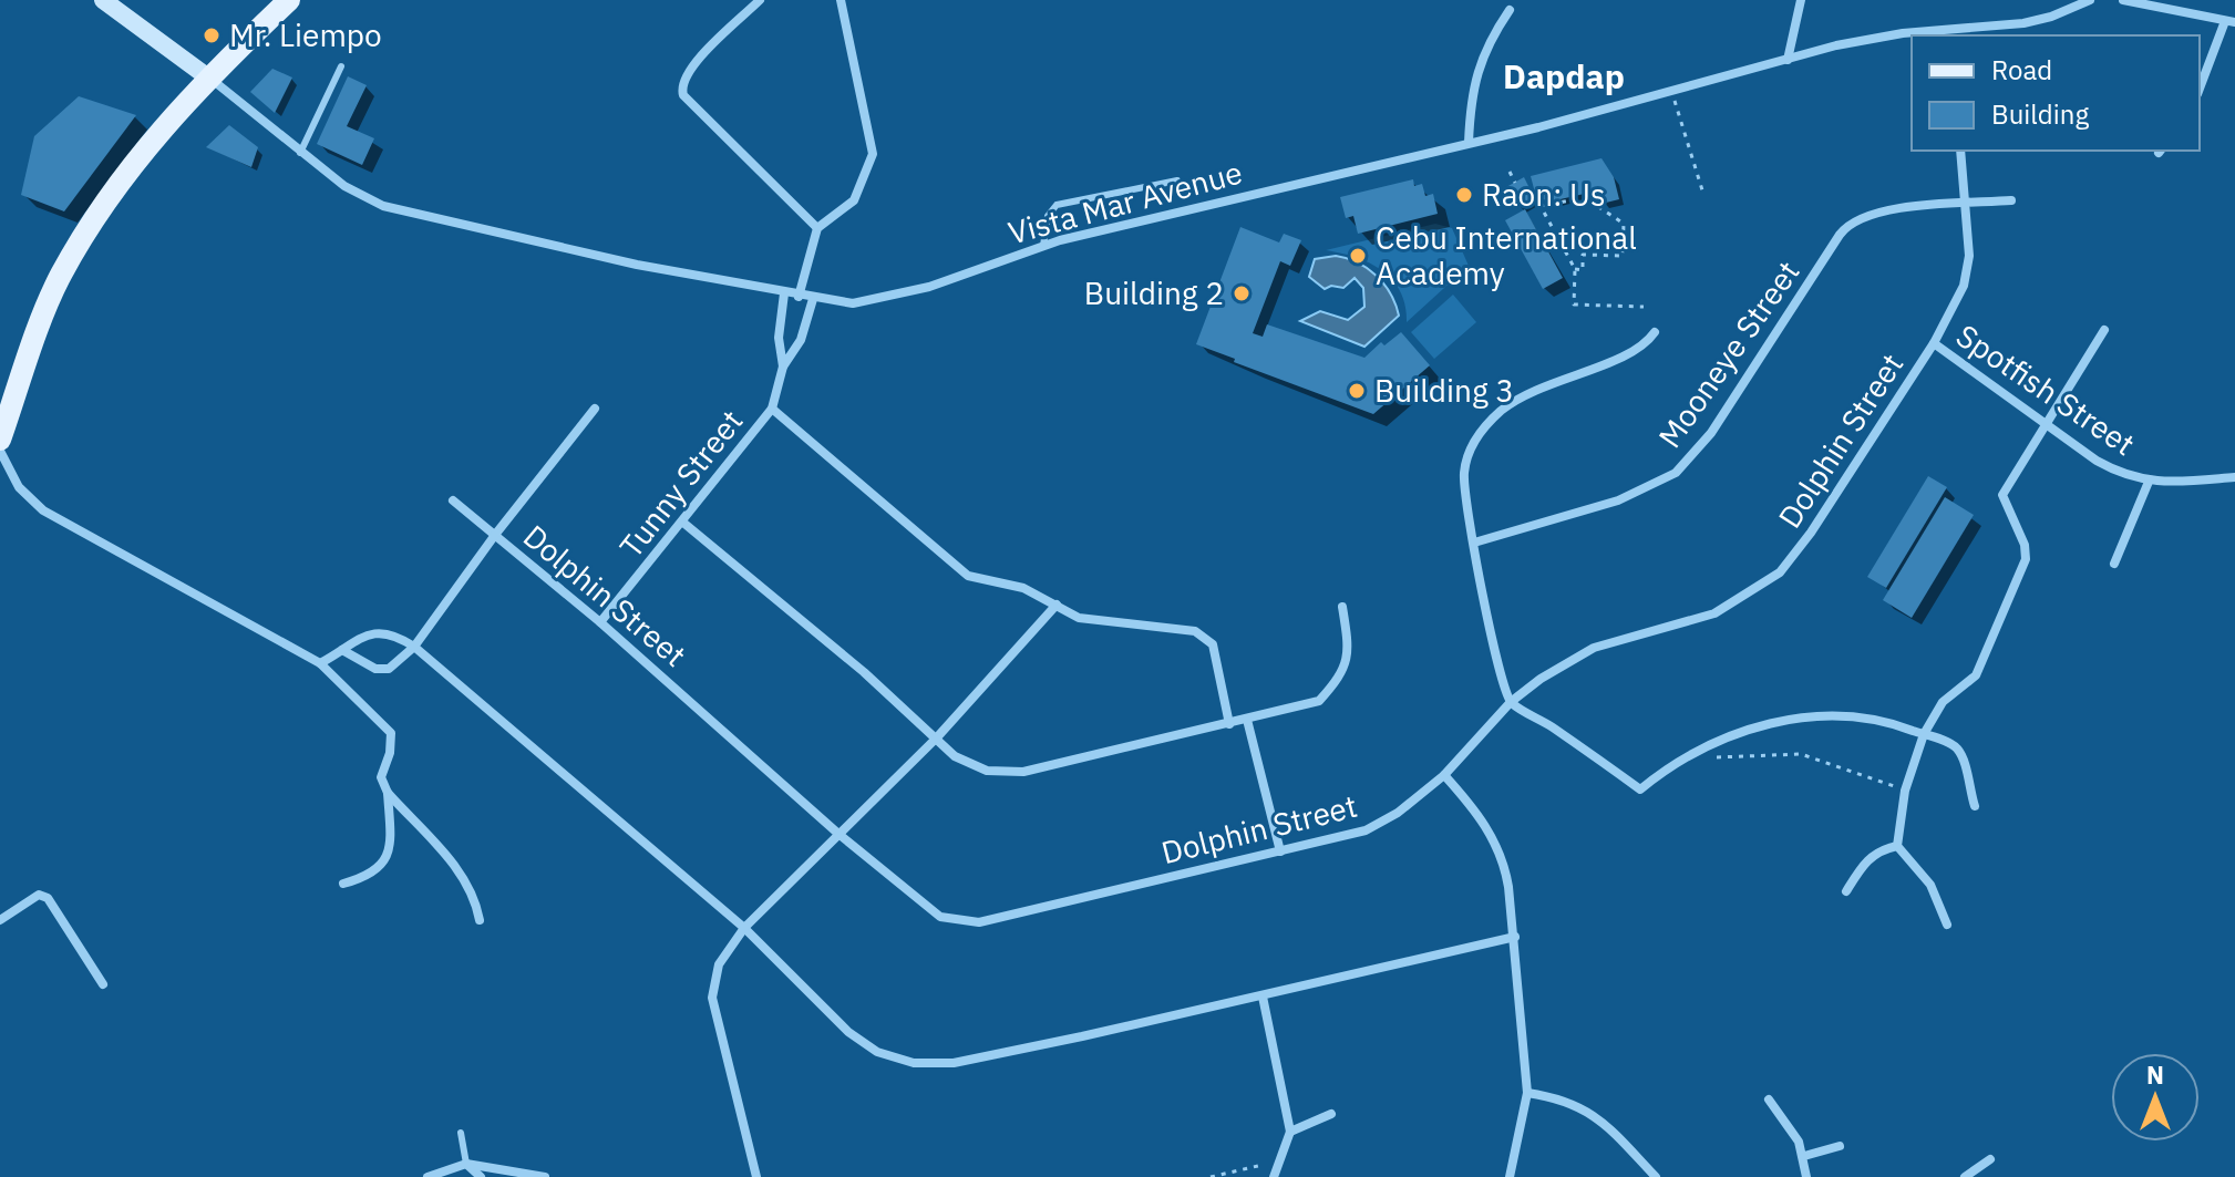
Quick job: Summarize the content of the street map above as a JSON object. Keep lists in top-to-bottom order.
{
  "streets": {
    "street": [
      "Vista Mar Avenue",
      "Mooneye Street",
      "Spotfish Street",
      "Dolphin Street",
      "Tunny Street"
    ]
  },
  "crossings": [
    ["Vista Mar Avenue", "Tunny Street"],
    ["Mooneye Street", "Dolphin Street"],
    ["Spotfish Street", "Dolphin Street"],
    ["Dolphin Street", "Tunny Street"]
  ],
  "districts": ["Dapdap"],
  "places": [
    "Mr. Liempo",
    "Raon: Us",
    "Cebu International Academy",
    "Building 2",
    "Building 3"
  ],
  "legend": ["Road", "Building"],
  "north": "top"
}
